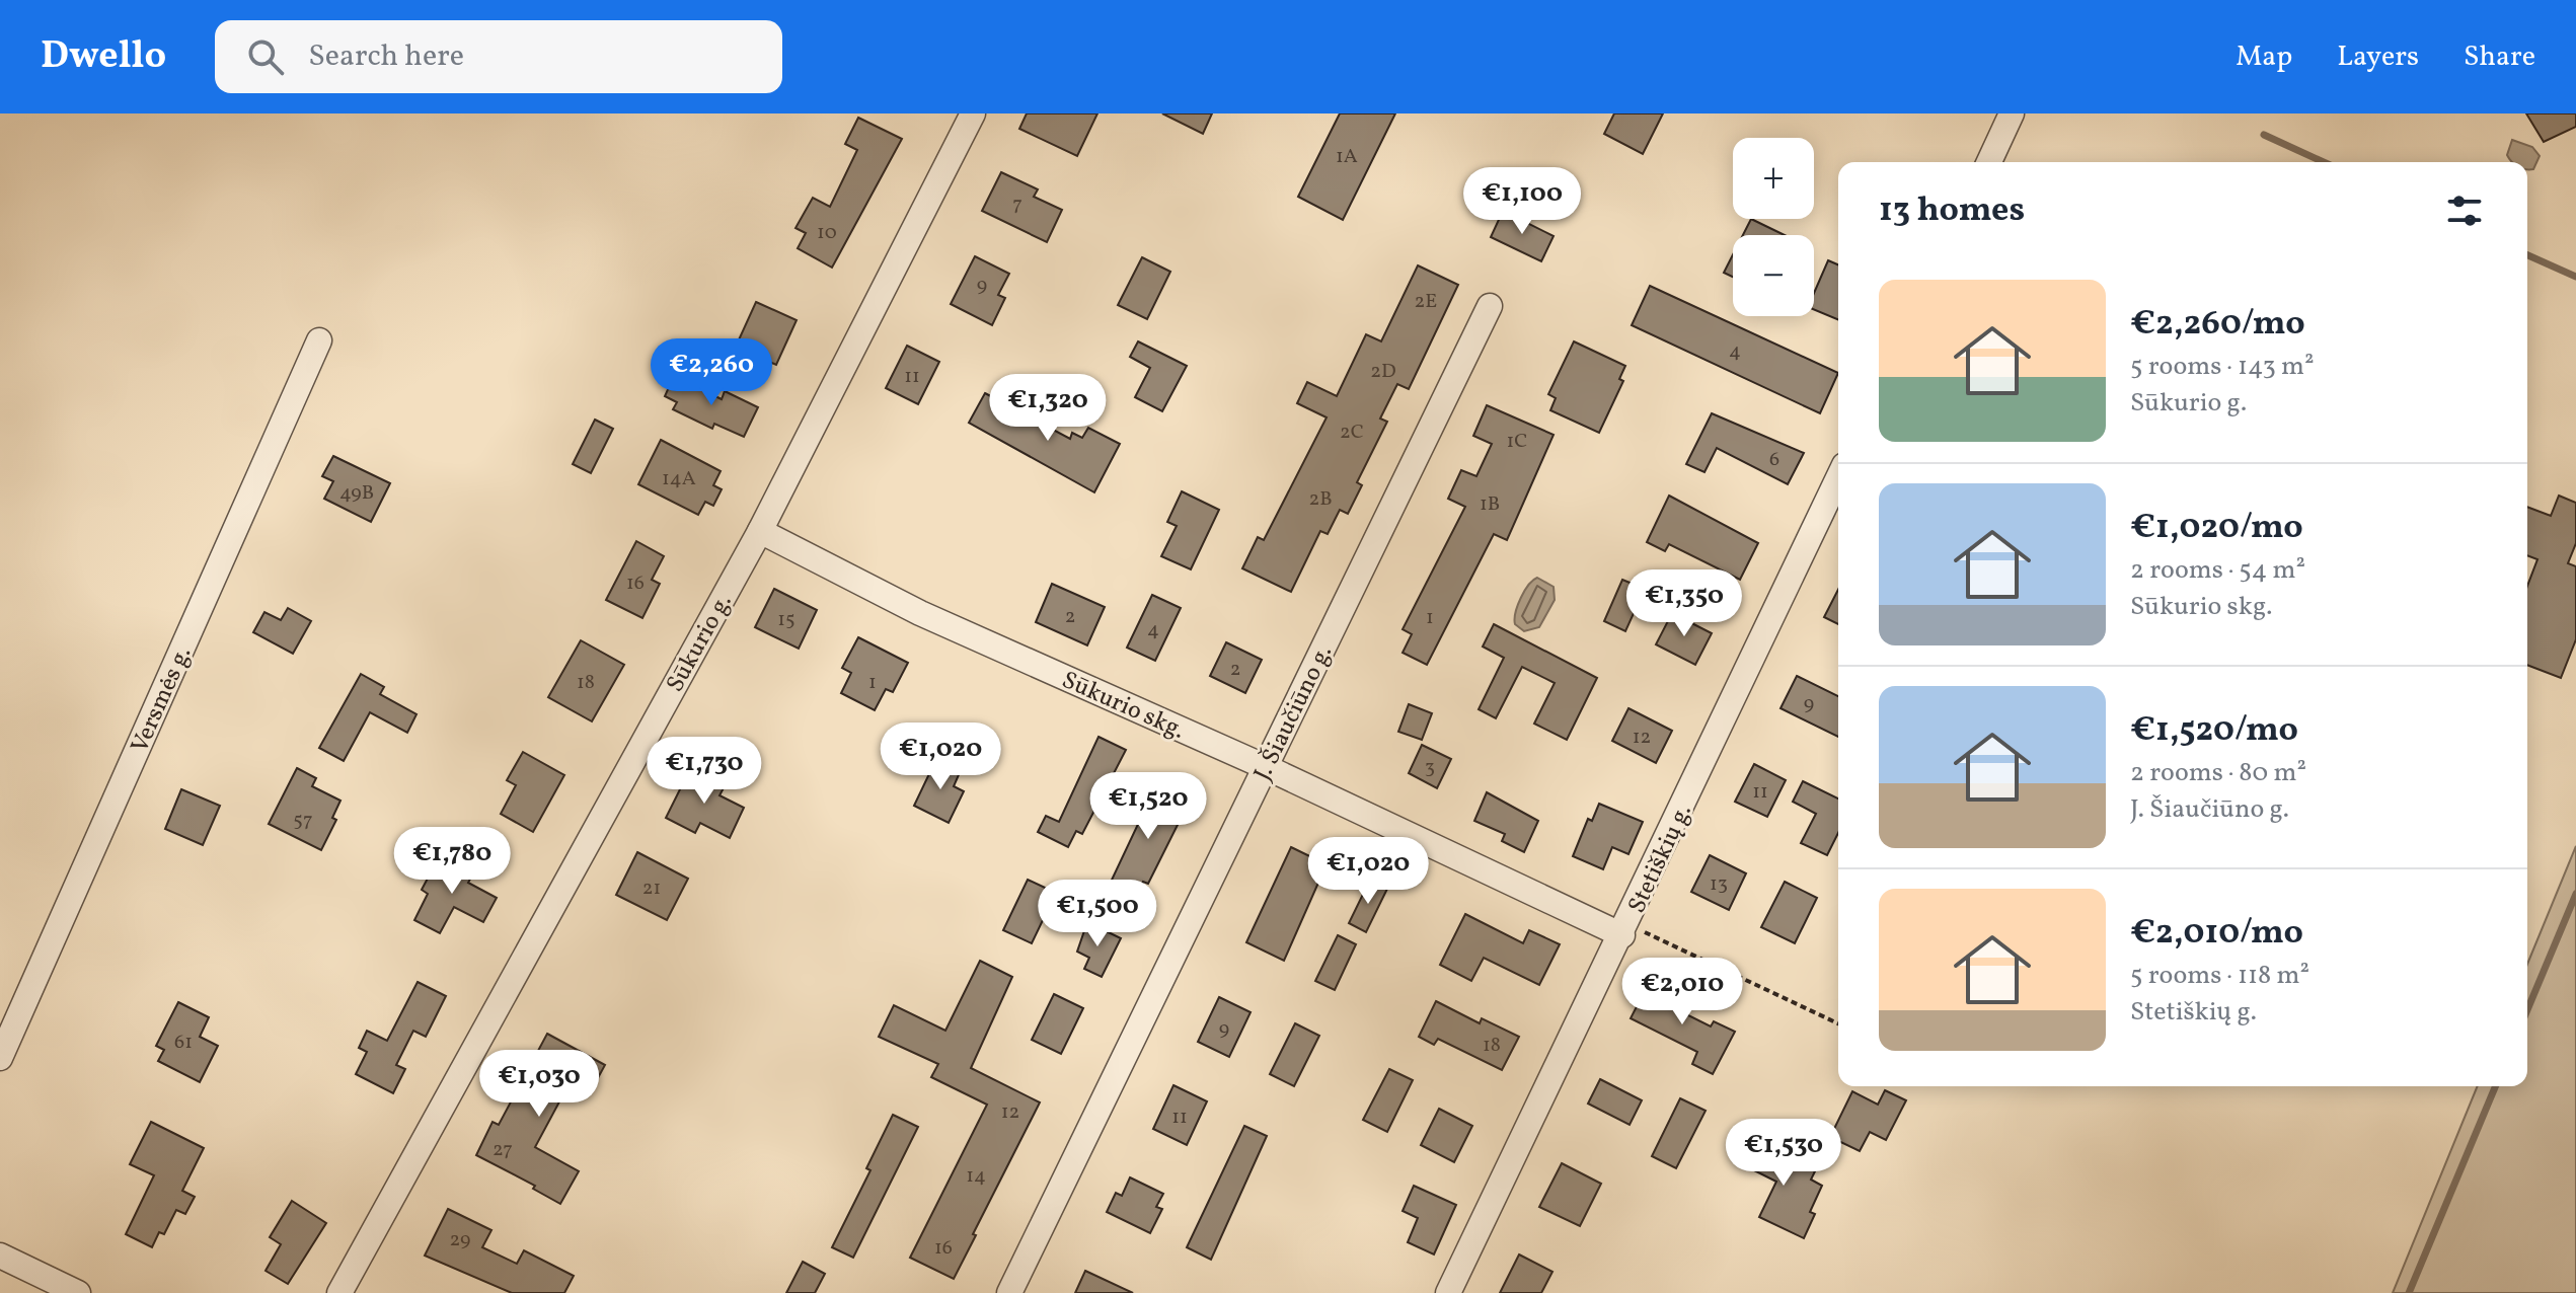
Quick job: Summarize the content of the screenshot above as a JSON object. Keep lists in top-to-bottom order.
{
  "streets": {
    "street": [
      "Sūkurio g.",
      "Versmės g.",
      "Sūkurio skg.",
      "J. Šiaučiūno g.",
      "Stetiškių g."
    ]
  },
  "crossings": [
    ["Sūkurio g.", "Sūkurio skg."],
    ["Sūkurio skg.", "J. Šiaučiūno g."],
    ["Sūkurio skg.", "Stetiškių g."]
  ],
  "house_numbers": [
    "1A",
    "7",
    "10",
    "9",
    "2E",
    "4",
    "2D",
    "11",
    "2C",
    "1C",
    "6",
    "14A",
    "49B",
    "2B",
    "1B",
    "16",
    "2",
    "1",
    "15",
    "4",
    "2",
    "18",
    "1",
    "9",
    "12",
    "3",
    "11",
    "57",
    "13",
    "21",
    "9",
    "61",
    "18",
    "12",
    "11",
    "27",
    "14",
    "29",
    "16"
  ],
  "page": {
    "header": "Dwello",
    "search": "Search here",
    "nav": ["Map", "Layers", "Share"],
    "map_buttons": ["+", "−"],
    "heading": "13 homes",
    "price": [
      "€1,100",
      "€2,260",
      "€1,320",
      "€1,350",
      "€1,020",
      "€1,730",
      "€1,520",
      "€1,780",
      "€1,020",
      "€1,500",
      "€2,010",
      "€1,030",
      "€1,530"
    ],
    "list": [
      {
        "name": "€2,260/mo",
        "note": "5 rooms · 143 m² · Sūkurio g."
      },
      {
        "name": "€1,020/mo",
        "note": "2 rooms · 54 m² · Sūkurio skg."
      },
      {
        "name": "€1,520/mo",
        "note": "2 rooms · 80 m² · J. Šiaučiūno g."
      },
      {
        "name": "€2,010/mo",
        "note": "5 rooms · 118 m² · Stetiškių g."
      }
    ]
  }
}
